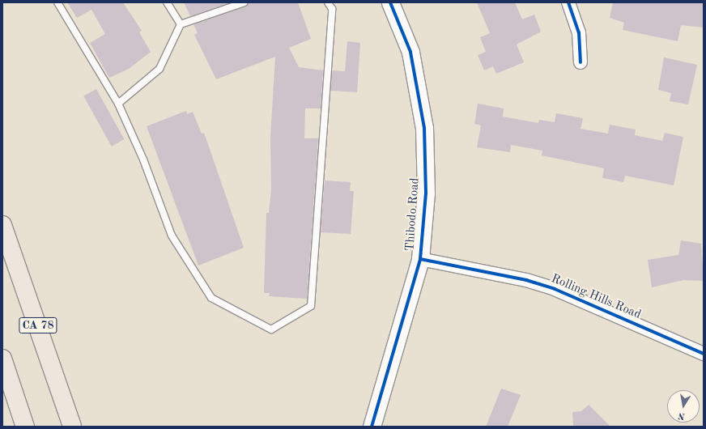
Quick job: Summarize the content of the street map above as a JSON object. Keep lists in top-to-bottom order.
{
  "streets": {
    "highway": ["CA 78"],
    "street": ["Thibodo Road", "Rolling Hills Road"]
  },
  "crossings": [
    ["Thibodo Road", "Rolling Hills Road"]
  ],
  "north": "bottom"
}
